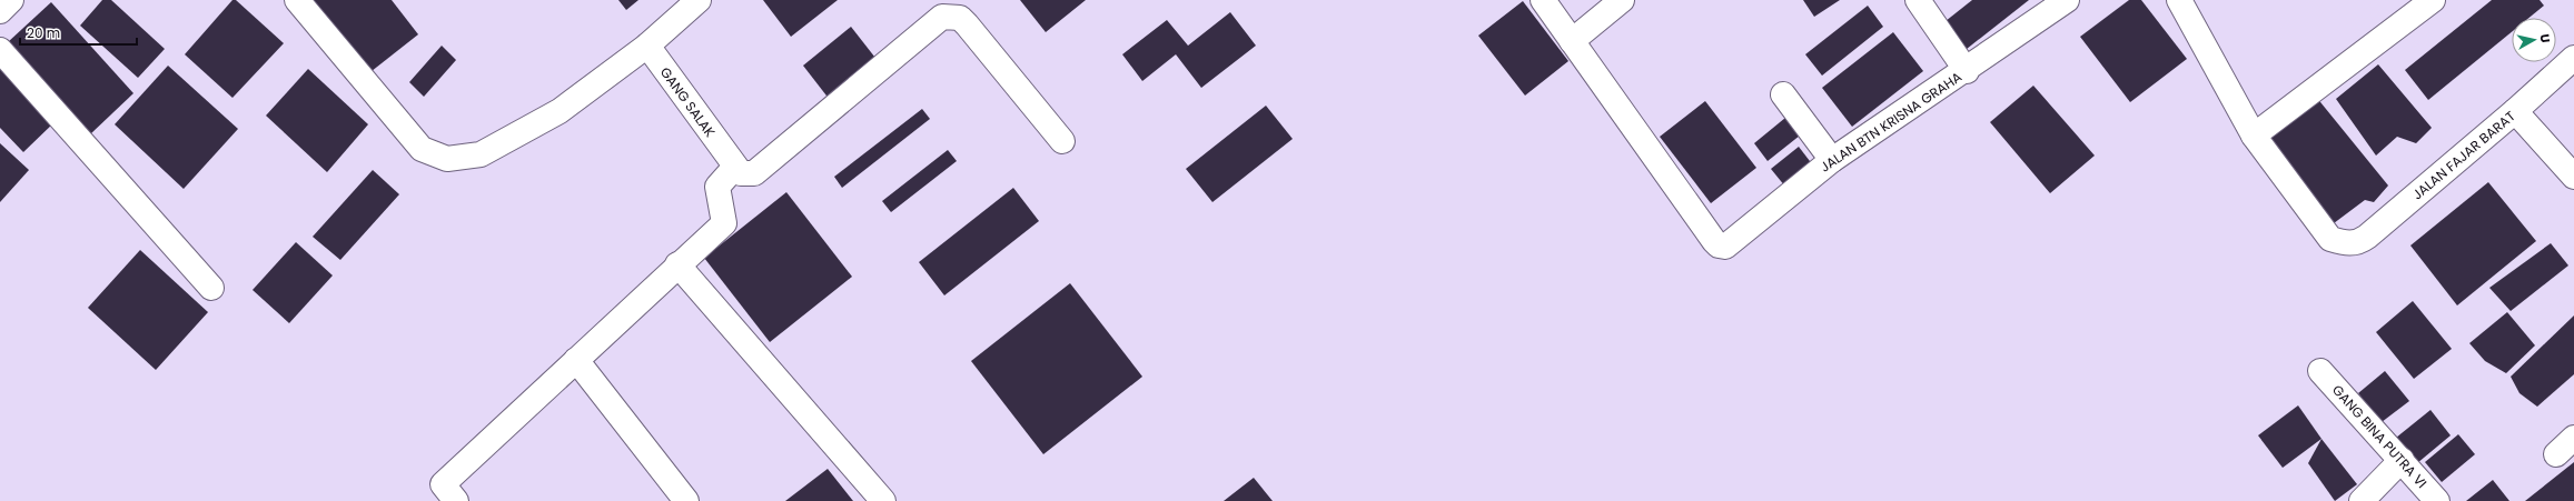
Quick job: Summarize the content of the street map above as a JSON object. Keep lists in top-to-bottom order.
{
  "streets": {
    "street": [
      "GANG SALAK",
      "JALAN BTN KRISNA GRAHA",
      "JALAN FAJAR BARAT",
      "GANG BINA PUTRA VI"
    ]
  },
  "scale_bar": "20 m",
  "north": "right"
}
